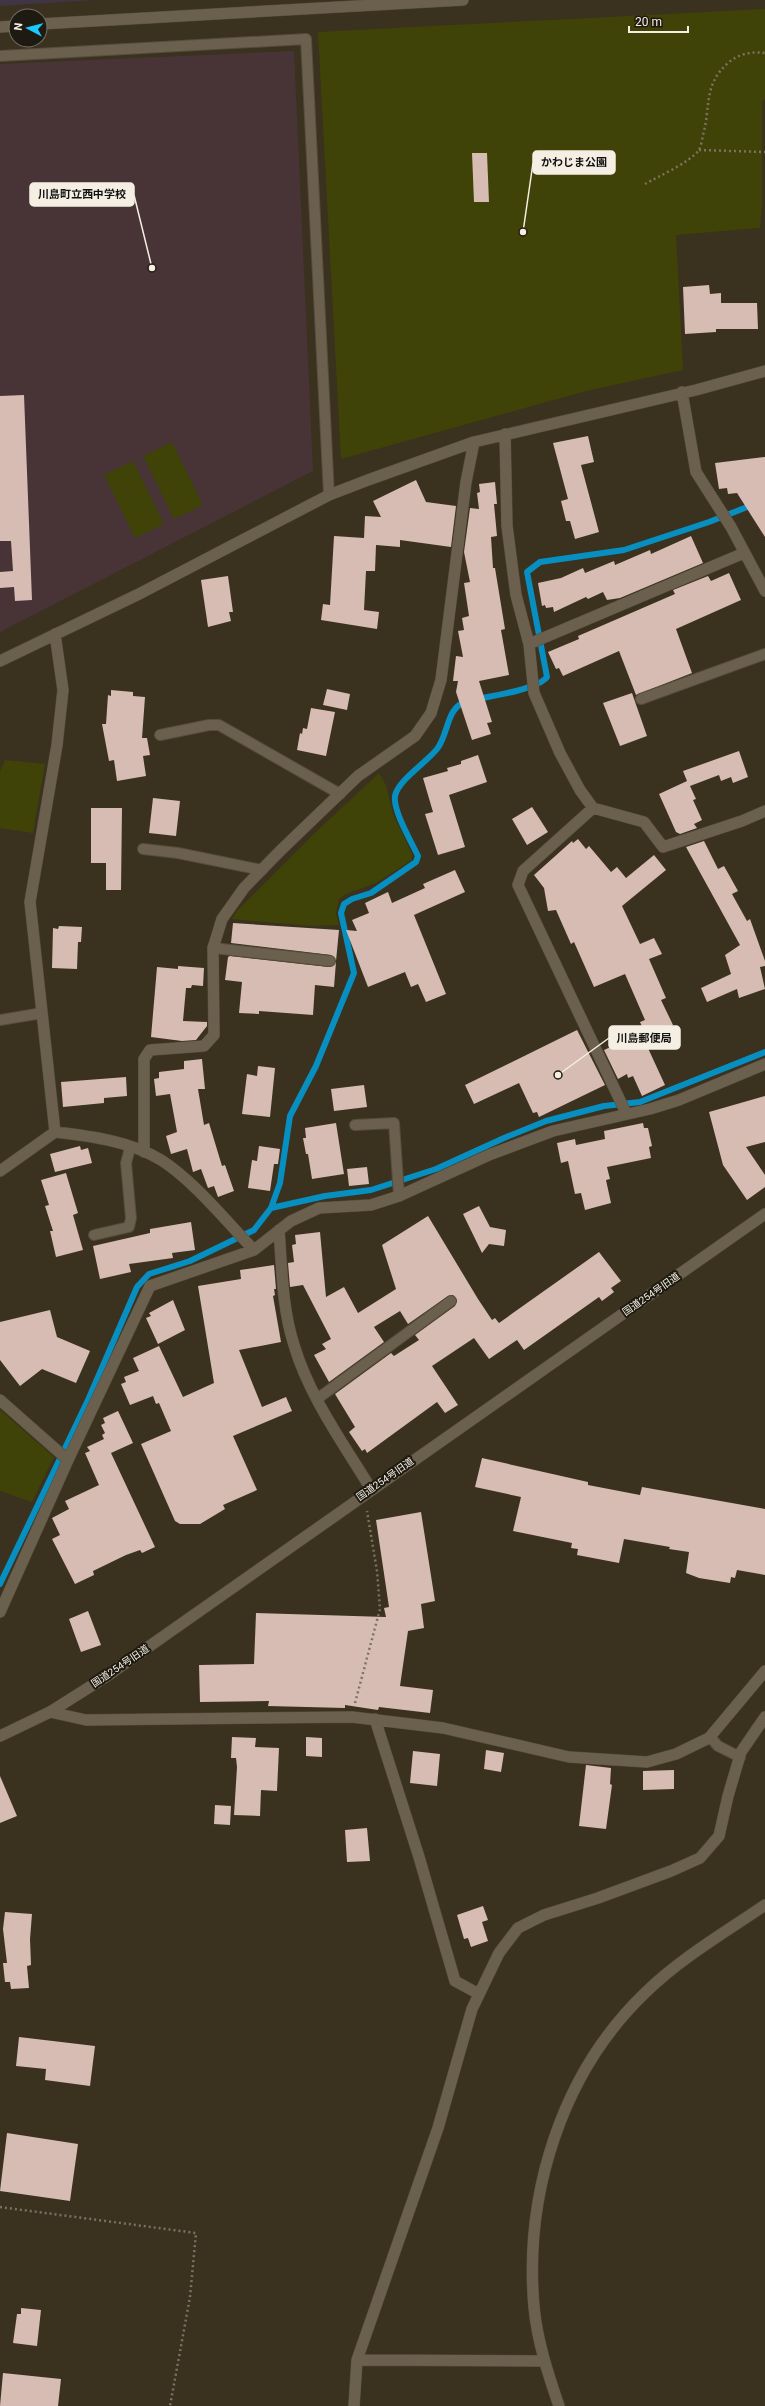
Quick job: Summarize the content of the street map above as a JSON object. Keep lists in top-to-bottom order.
{
  "streets": {
    "street": ["国道254号旧道"]
  },
  "places": ["かわじま公園", "川島町立西中学校", "川島郵便局"],
  "scale_bar": "20 m",
  "north": "left"
}
